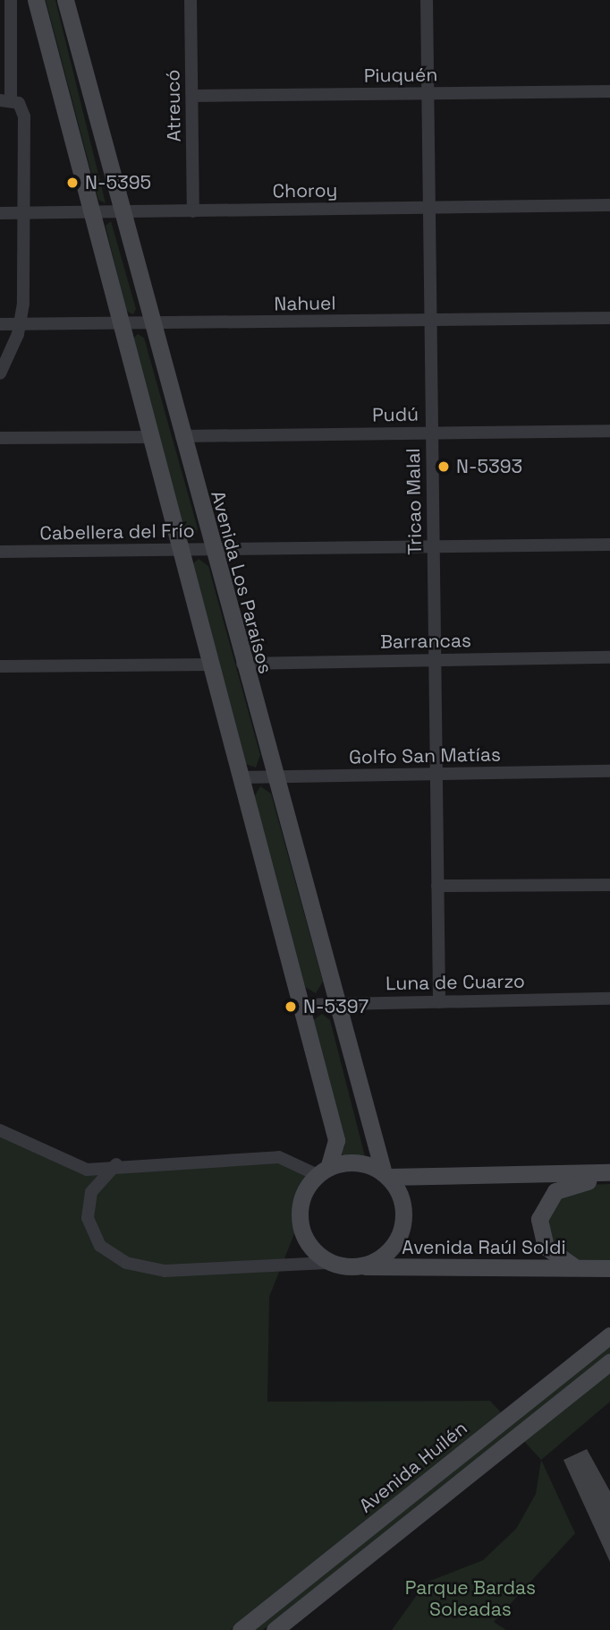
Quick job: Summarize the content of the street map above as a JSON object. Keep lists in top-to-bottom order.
{
  "streets": {
    "main road": ["Avenida Los Paraísos", "Avenida Raúl Soldi", "Avenida Huilén"],
    "street": [
      "Piuquén",
      "Atreucó",
      "Choroy",
      "Nahuel",
      "Pudú",
      "Tricao Malal",
      "Cabellera del Frío",
      "Barrancas",
      "Golfo San Matías",
      "Luna de Cuarzo"
    ]
  },
  "crossings": [
    ["Piuquén", "Atreucó"],
    ["Piuquén", "Tricao Malal"],
    ["Atreucó", "Choroy"],
    ["Choroy", "Tricao Malal"],
    ["Choroy", "Avenida Los Paraísos"],
    ["Nahuel", "Tricao Malal"],
    ["Nahuel", "Avenida Los Paraísos"],
    ["Pudú", "Tricao Malal"],
    ["Pudú", "Avenida Los Paraísos"],
    ["Tricao Malal", "Cabellera del Frío"],
    ["Tricao Malal", "Barrancas"],
    ["Tricao Malal", "Golfo San Matías"],
    ["Tricao Malal", "Luna de Cuarzo"],
    ["Cabellera del Frío", "Avenida Los Paraísos"],
    ["Avenida Los Paraísos", "Barrancas"],
    ["Avenida Los Paraísos", "Golfo San Matías"],
    ["Avenida Los Paraísos", "Luna de Cuarzo"],
    ["Avenida Los Paraísos", "Avenida Raúl Soldi"]
  ],
  "parks": ["Parque Bardas Soleadas"],
  "places": ["N-5395", "N-5393", "N-5397"]
}
